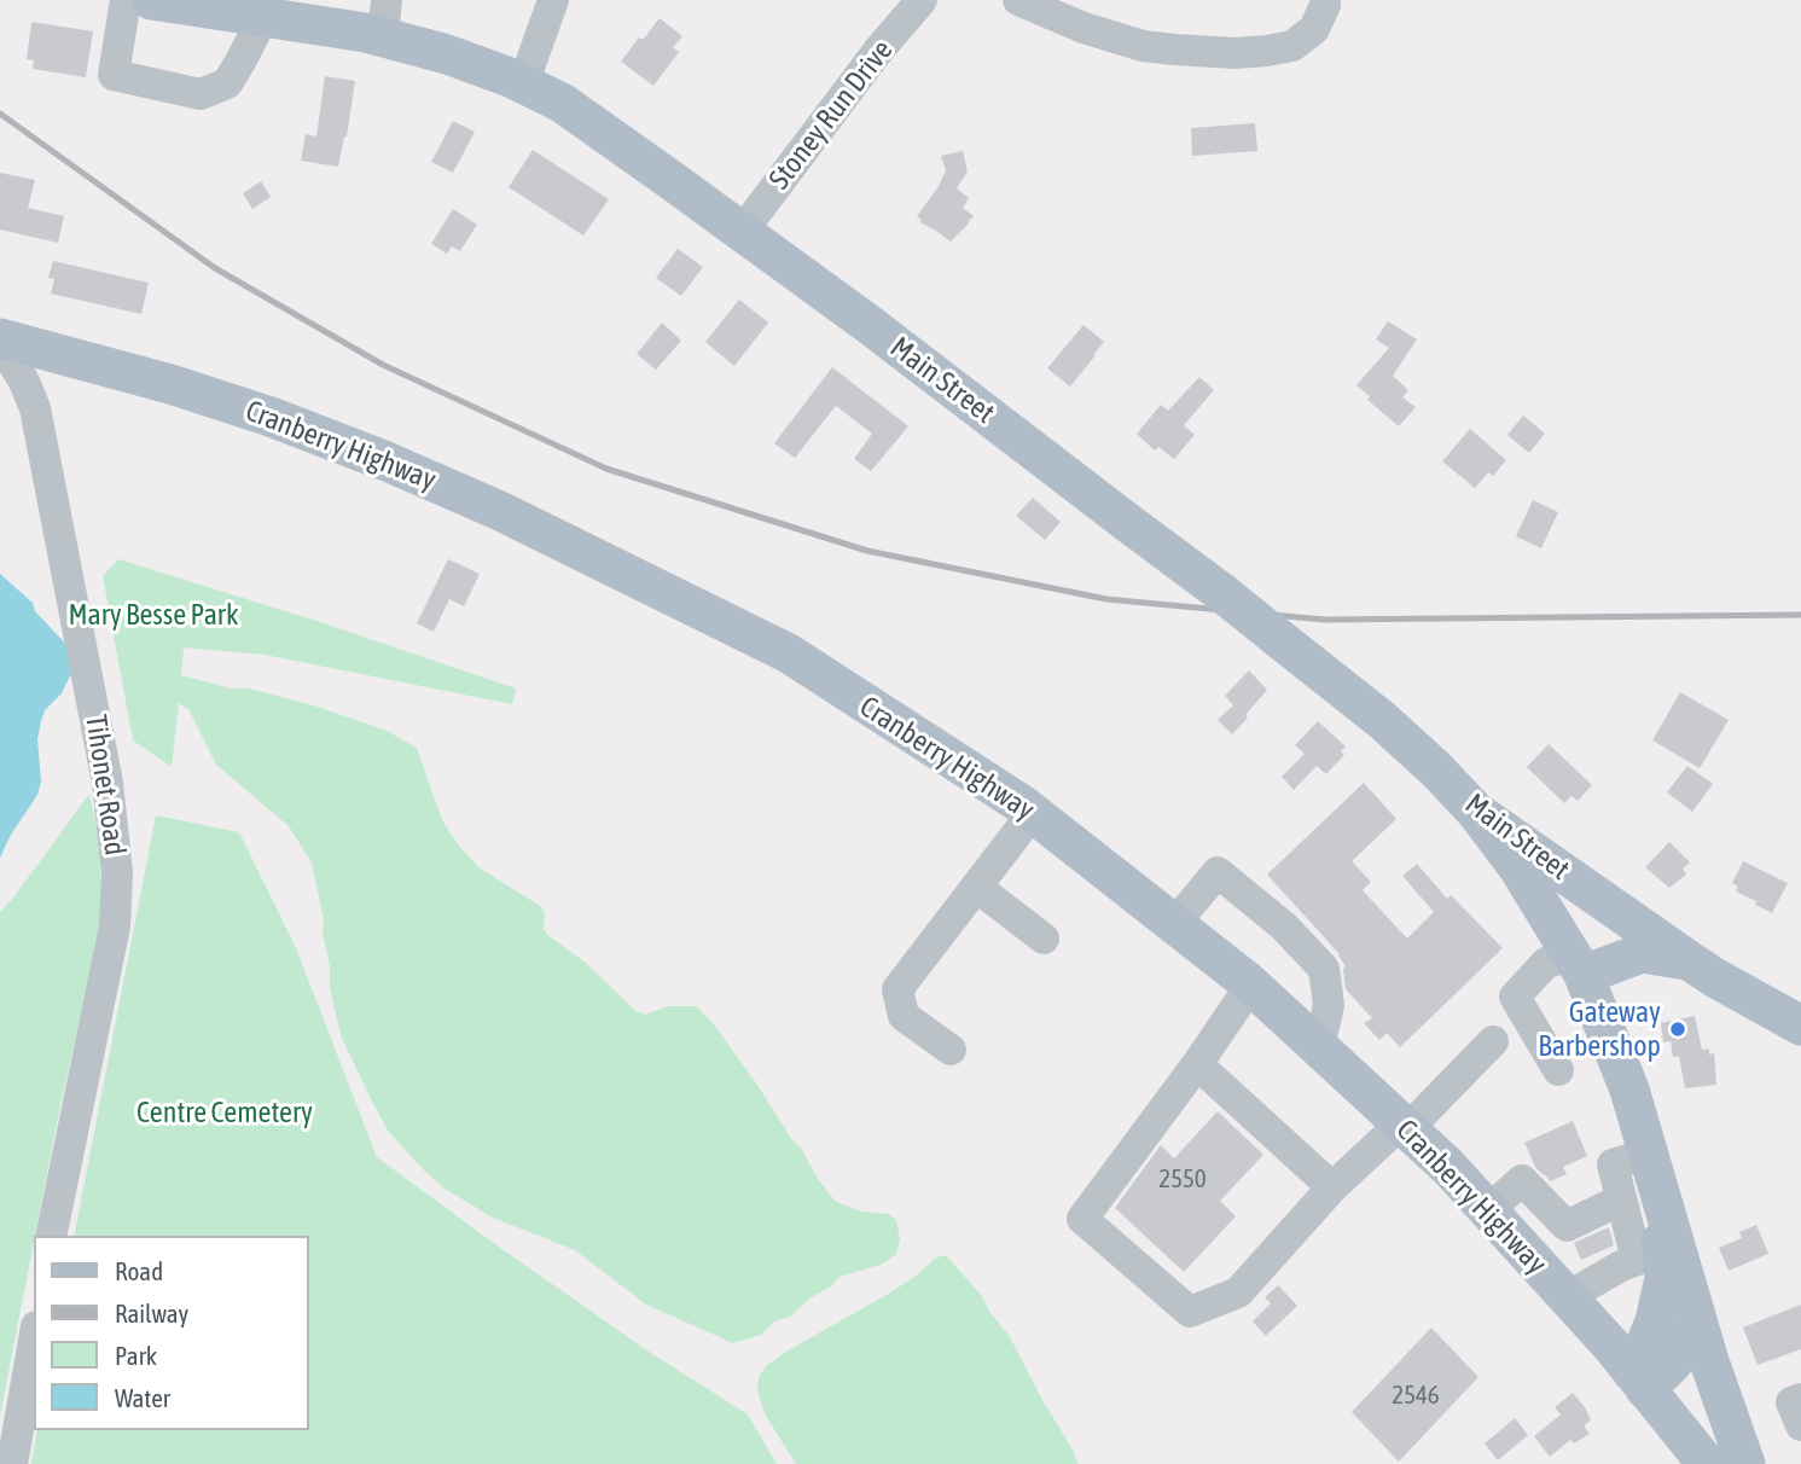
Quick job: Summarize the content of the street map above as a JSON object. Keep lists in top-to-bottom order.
{
  "streets": {
    "main road": ["Main Street", "Cranberry Highway"],
    "street": ["Stoney Run Drive", "Tihonet Road"]
  },
  "crossings": [
    ["Stoney Run Drive", "Main Street"],
    ["Cranberry Highway", "Tihonet Road"]
  ],
  "parks": ["Mary Besse Park", "Centre Cemetery"],
  "places": ["Gateway Barbershop"],
  "house_numbers": ["2550", "2546"],
  "legend": [
    "Road",
    "Railway",
    "Park",
    "Water"
  ]
}
